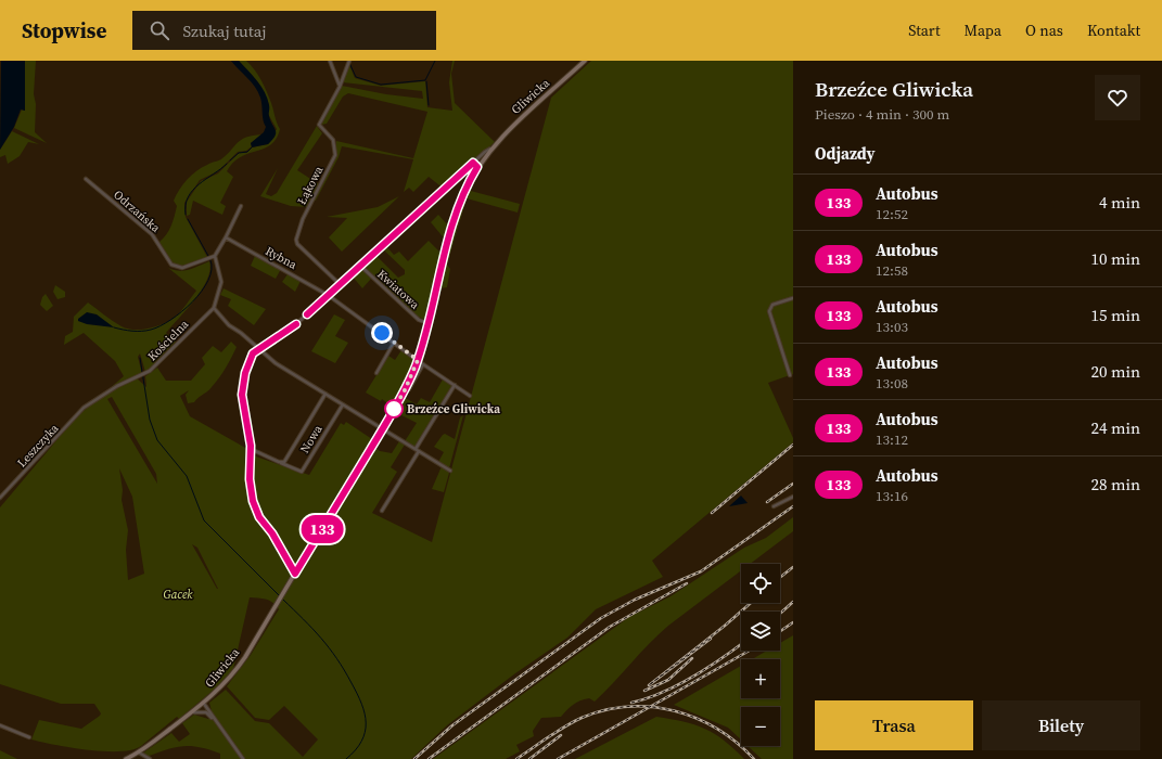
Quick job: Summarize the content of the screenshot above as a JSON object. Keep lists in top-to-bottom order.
{
  "streets": {
    "main road": ["Gliwicka"],
    "street": [
      "Łąkowa",
      "Odrzańska",
      "Rybna",
      "Kwiatowa",
      "Kościelna",
      "Nowa",
      "Leszczyka"
    ]
  },
  "crossings": [
    ["Gliwicka", "Łąkowa"],
    ["Gliwicka", "Rybna"],
    ["Gliwicka", "Kwiatowa"],
    ["Kościelna", "Leszczyka"]
  ],
  "parks": ["Gacek"],
  "places": ["Brzeźce Gliwicka"],
  "lines": ["bus line 133"],
  "page": {
    "header": "Stopwise",
    "search": "Szukaj tutaj",
    "nav": [
      "Start",
      "Mapa",
      "O nas",
      "Kontakt"
    ],
    "on_map": "133",
    "heading": [
      ["Brzeźce Gliwicka", "Pieszo · 4 min · 300 m"],
      "Odjazdy"
    ],
    "list": [
      {
        "mark": "133",
        "name": "Autobus",
        "note": "12:52",
        "value": "4 min"
      },
      {
        "mark": "133",
        "name": "Autobus",
        "note": "12:58",
        "value": "10 min"
      },
      {
        "mark": "133",
        "name": "Autobus",
        "note": "13:03",
        "value": "15 min"
      },
      {
        "mark": "133",
        "name": "Autobus",
        "note": "13:08",
        "value": "20 min"
      },
      {
        "mark": "133",
        "name": "Autobus",
        "note": "13:12",
        "value": "24 min"
      },
      {
        "mark": "133",
        "name": "Autobus",
        "note": "13:16",
        "value": "28 min"
      }
    ],
    "map_buttons": ["+", "−"],
    "buttons": ["Trasa", "Bilety"]
  }
}
